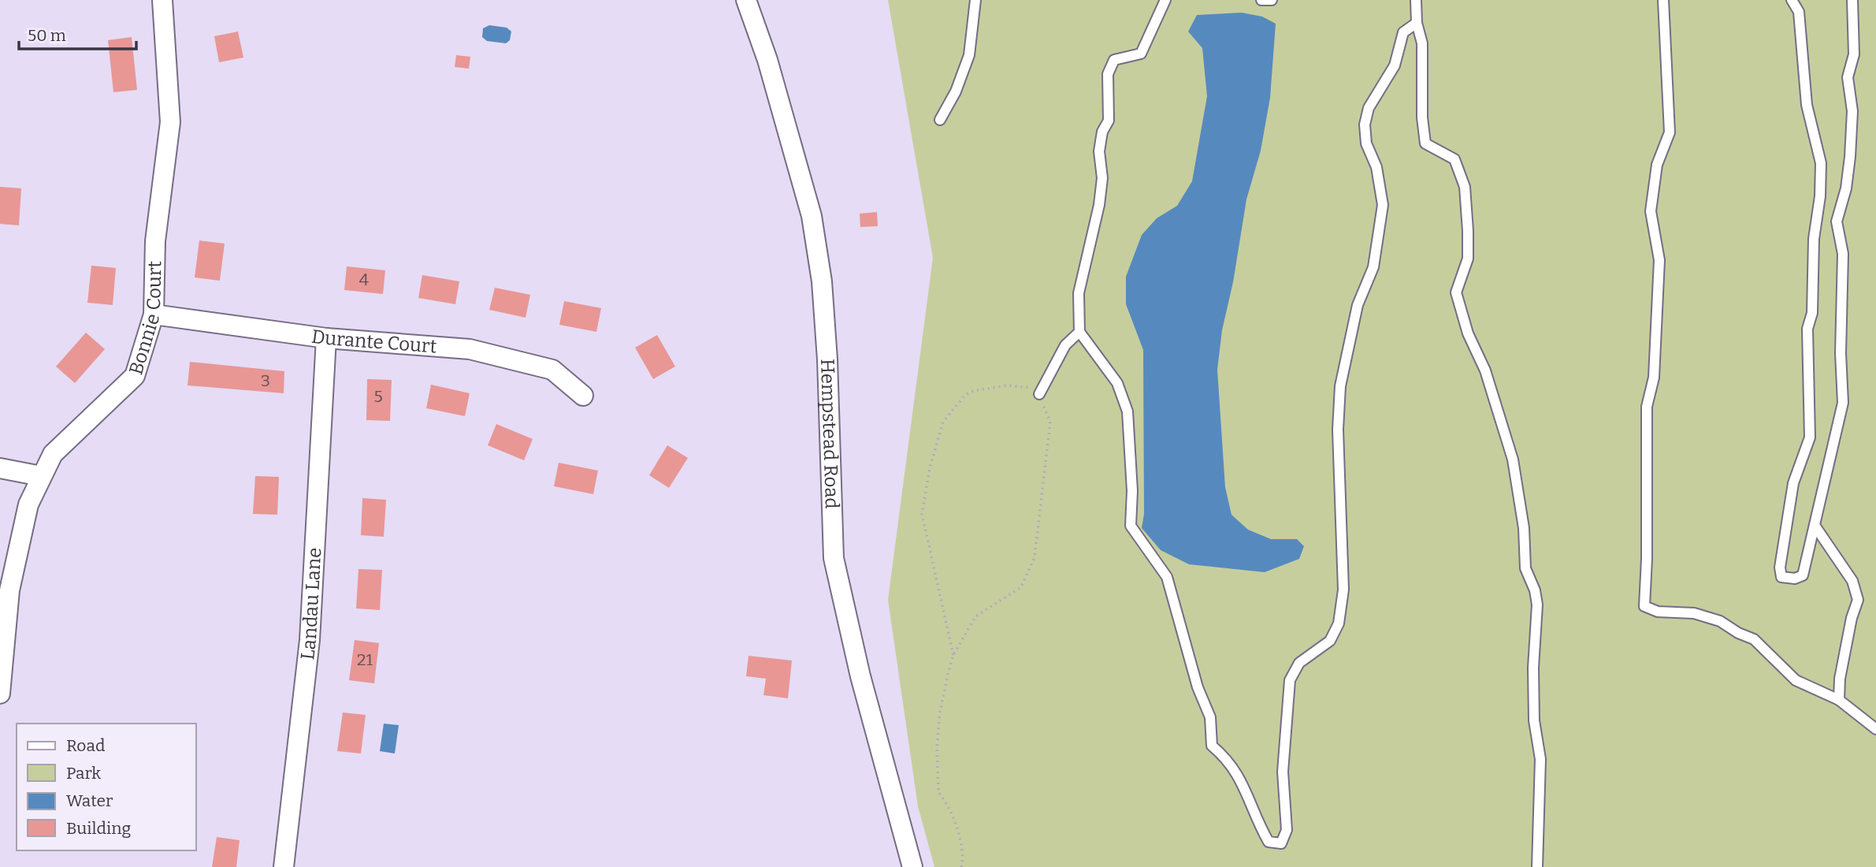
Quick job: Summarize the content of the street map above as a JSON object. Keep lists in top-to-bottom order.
{
  "streets": {
    "street": [
      "Bonnie Court",
      "Durante Court",
      "Hempstead Road",
      "Landau Lane"
    ]
  },
  "crossings": [
    ["Bonnie Court", "Durante Court"],
    ["Durante Court", "Landau Lane"]
  ],
  "house_numbers": [
    "4",
    "3",
    "5",
    "21"
  ],
  "legend": [
    "Road",
    "Park",
    "Water",
    "Building"
  ],
  "scale_bar": "50 m"
}
